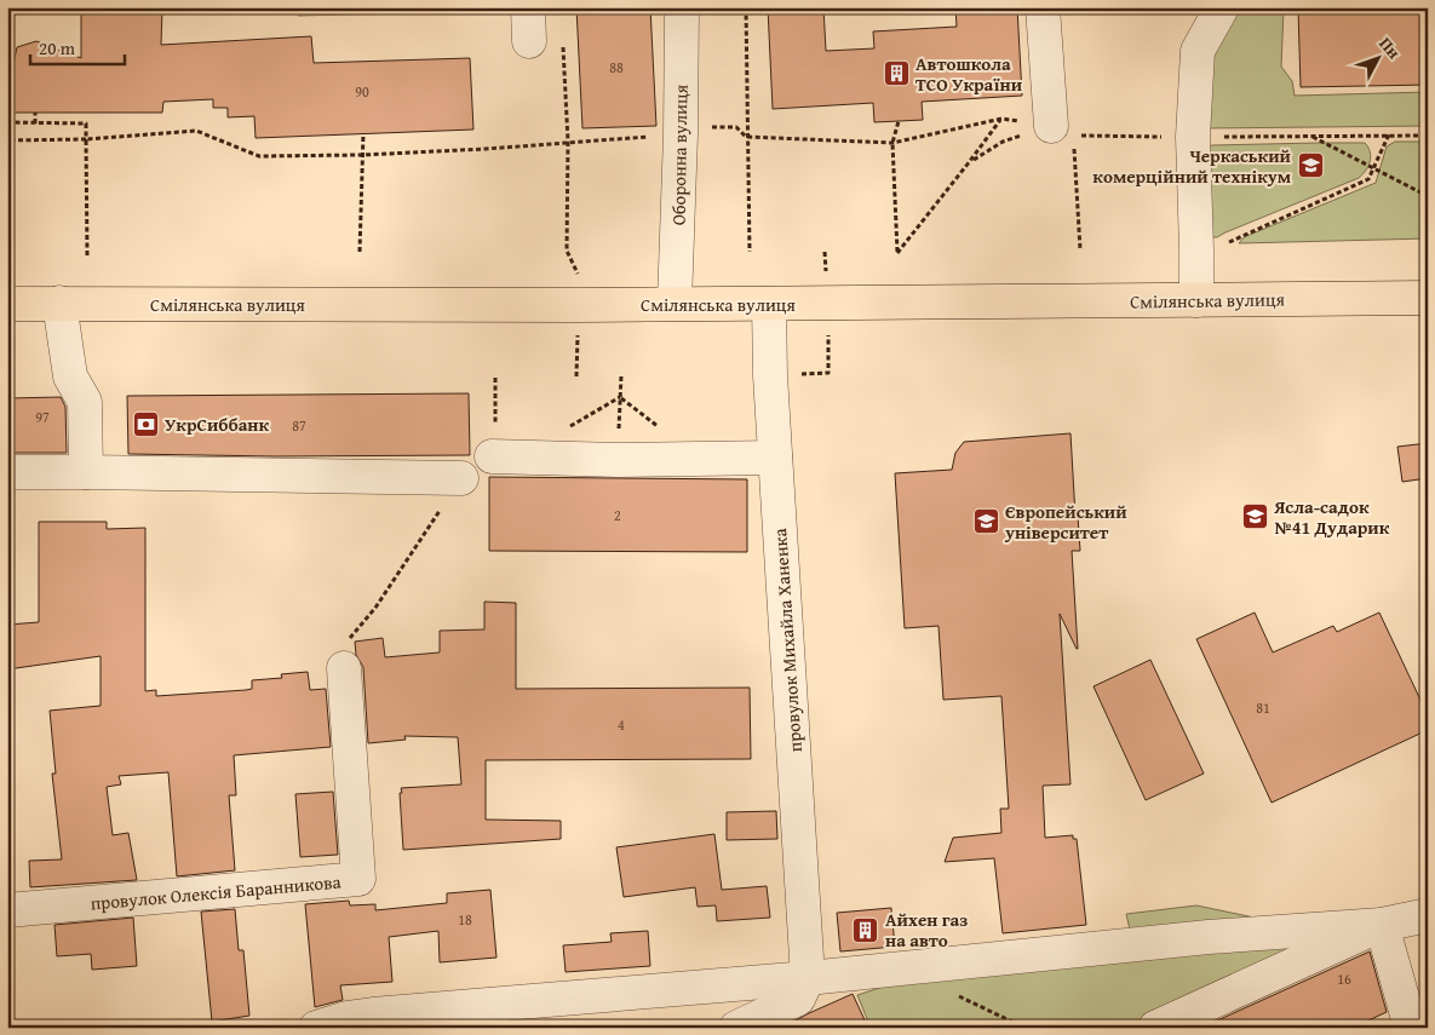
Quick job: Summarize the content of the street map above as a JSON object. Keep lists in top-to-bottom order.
{
  "streets": {
    "main road": ["Смілянська вулиця"],
    "street": ["Оборонна вулиця", "провулок Михайла Ханенка", "провулок Олексія Баранникова"]
  },
  "crossings": [
    ["Оборонна вулиця", "Смілянська вулиця"],
    ["Смілянська вулиця", "провулок Михайла Ханенка"]
  ],
  "places": {
    "building": ["Автошкола ТСО України", "Айхен газ на авто"],
    "school or university": ["Черкаський комерційний технікум", "Ясла-садок №41 Дударик", "Європейський університет"],
    "bank": ["УкрСиббанк"]
  },
  "house_numbers": [
    "88",
    "90",
    "97",
    "87",
    "2",
    "81",
    "4",
    "18",
    "16"
  ],
  "scale_bar": "20 m",
  "north": "top right"
}
